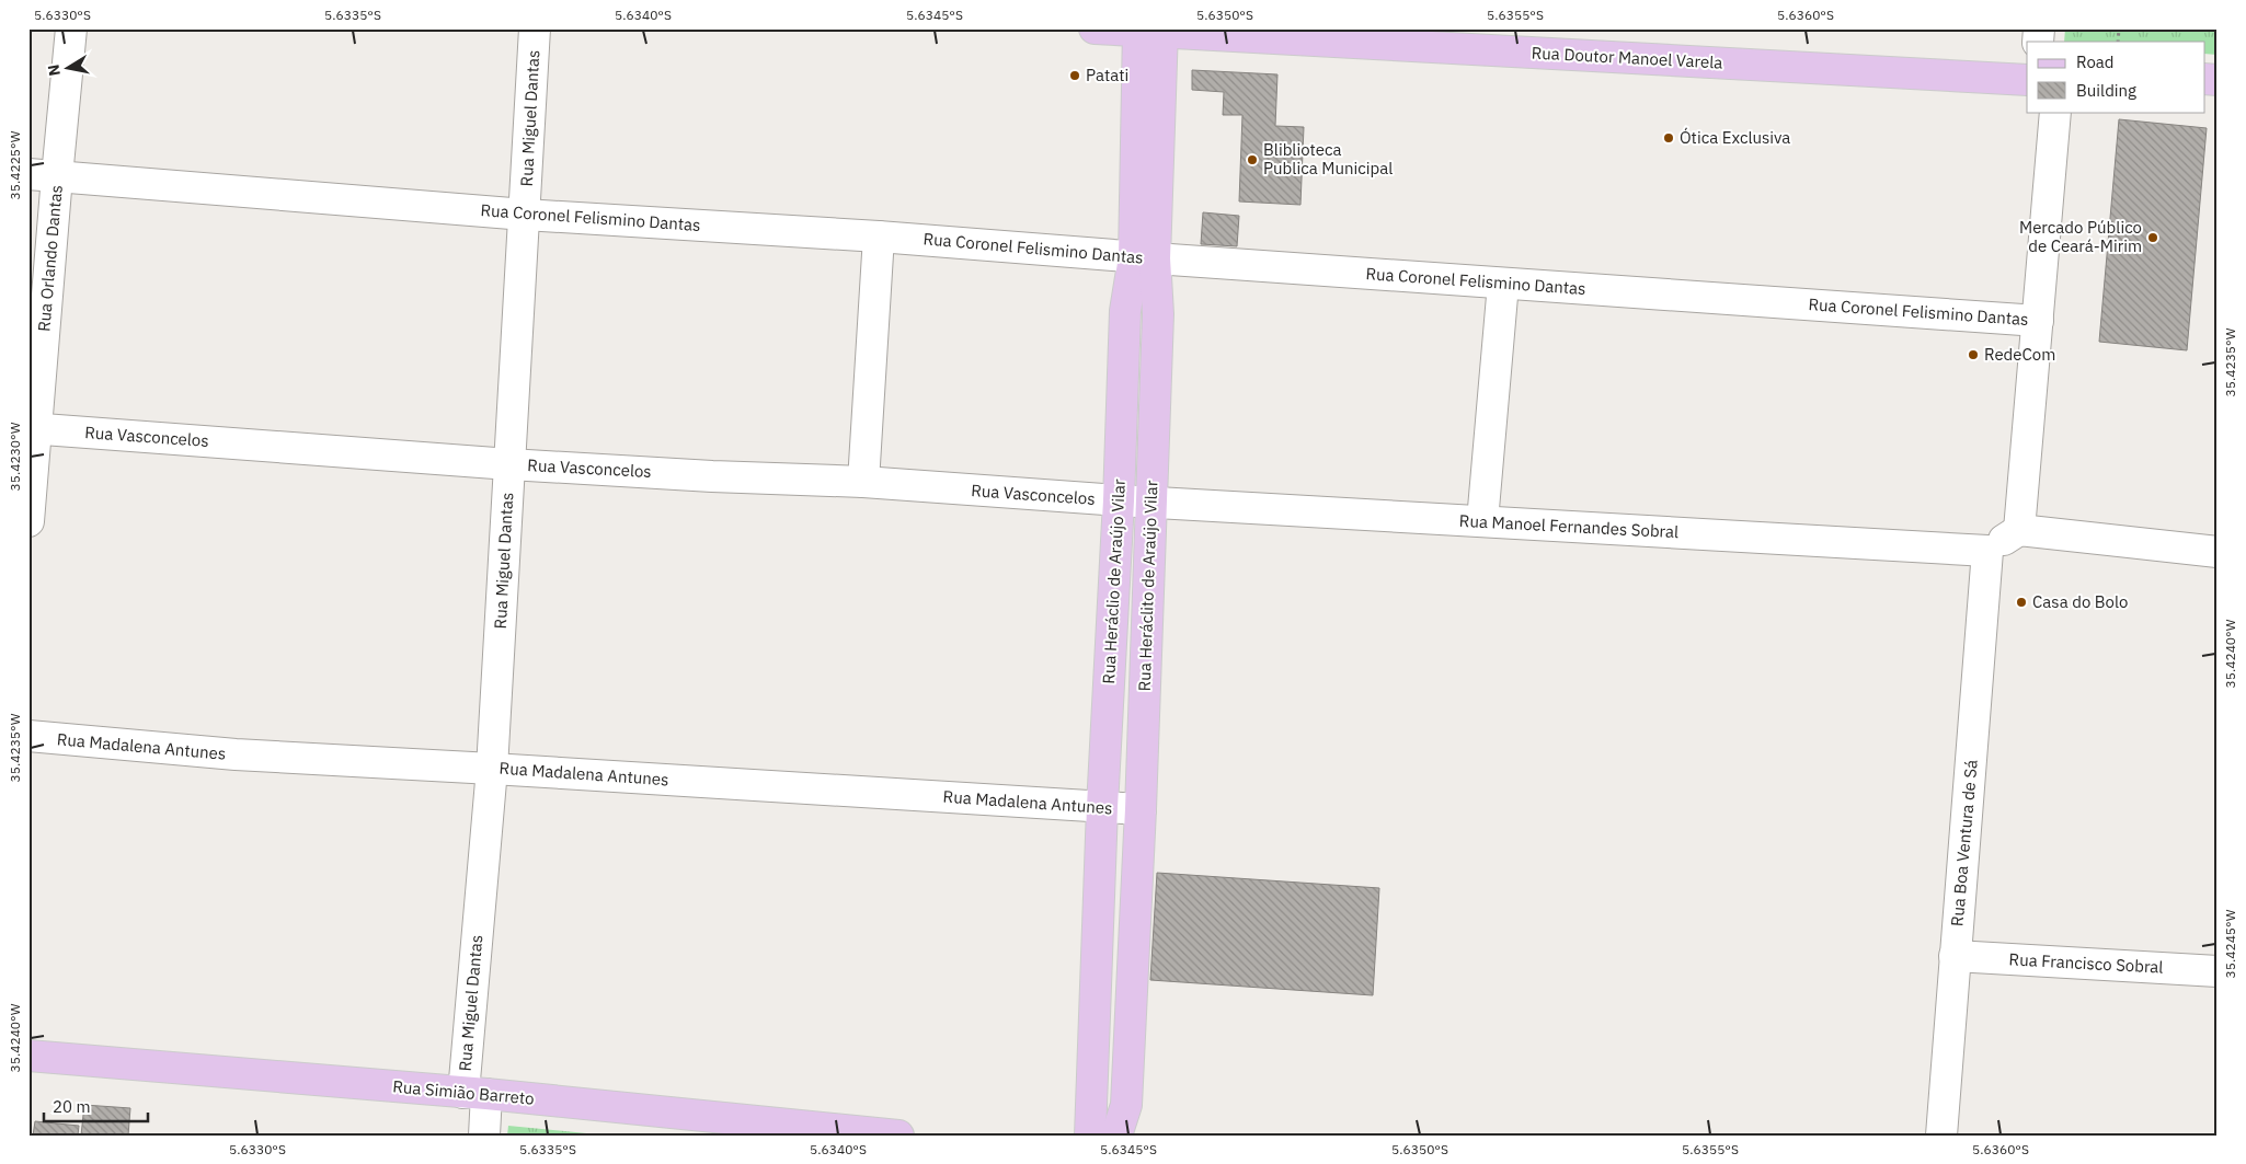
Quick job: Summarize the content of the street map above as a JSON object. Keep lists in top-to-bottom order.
{
  "streets": {
    "main road": [
      "Rua Doutor Manoel Varela",
      "Rua Heráclio de Araújo Vilar",
      "Rua Heráclito de Araújo Vilar",
      "Rua Simião Barreto"
    ],
    "street": [
      "Rua Miguel Dantas",
      "Rua Coronel Felismino Dantas",
      "Rua Orlando Dantas",
      "Rua Vasconcelos",
      "Rua Manoel Fernandes Sobral",
      "Rua Madalena Antunes",
      "Rua Boa Ventura de Sá",
      "Rua Francisco Sobral"
    ]
  },
  "crossings": [
    ["Rua Doutor Manoel Varela", "Rua Heráclio de Araújo Vilar"],
    ["Rua Miguel Dantas", "Rua Coronel Felismino Dantas"],
    ["Rua Miguel Dantas", "Rua Vasconcelos"],
    ["Rua Miguel Dantas", "Rua Madalena Antunes"],
    ["Rua Miguel Dantas", "Rua Simião Barreto"],
    ["Rua Coronel Felismino Dantas", "Rua Orlando Dantas"],
    ["Rua Coronel Felismino Dantas", "Rua Heráclio de Araújo Vilar"],
    ["Rua Coronel Felismino Dantas", "Rua Heráclito de Araújo Vilar"],
    ["Rua Orlando Dantas", "Rua Vasconcelos"],
    ["Rua Vasconcelos", "Rua Manoel Fernandes Sobral"],
    ["Rua Vasconcelos", "Rua Heráclio de Araújo Vilar"],
    ["Rua Vasconcelos", "Rua Heráclito de Araújo Vilar"],
    ["Rua Manoel Fernandes Sobral", "Rua Heráclito de Araújo Vilar"],
    ["Rua Manoel Fernandes Sobral", "Rua Boa Ventura de Sá"],
    ["Rua Heráclio de Araújo Vilar", "Rua Heráclito de Araújo Vilar"],
    ["Rua Heráclio de Araújo Vilar", "Rua Madalena Antunes"],
    ["Rua Heráclito de Araújo Vilar", "Rua Madalena Antunes"],
    ["Rua Boa Ventura de Sá", "Rua Francisco Sobral"]
  ],
  "places": [
    "Patati",
    "Ótica Exclusiva",
    "Bliblioteca Publica Municipal",
    "Mercado Público de Ceará-Mirim",
    "RedeCom",
    "Casa do Bolo"
  ],
  "legend": ["Road", "Building"],
  "scale_bar": "20 m",
  "north": "left",
  "coordinates": [
    "5.6330°S",
    "5.6335°S",
    "5.6340°S",
    "5.6345°S",
    "5.6350°S",
    "5.6355°S",
    "5.6360°S",
    "35.4225°W",
    "35.4235°W",
    "35.4230°W",
    "35.4240°W",
    "35.4245°W"
  ]
}
